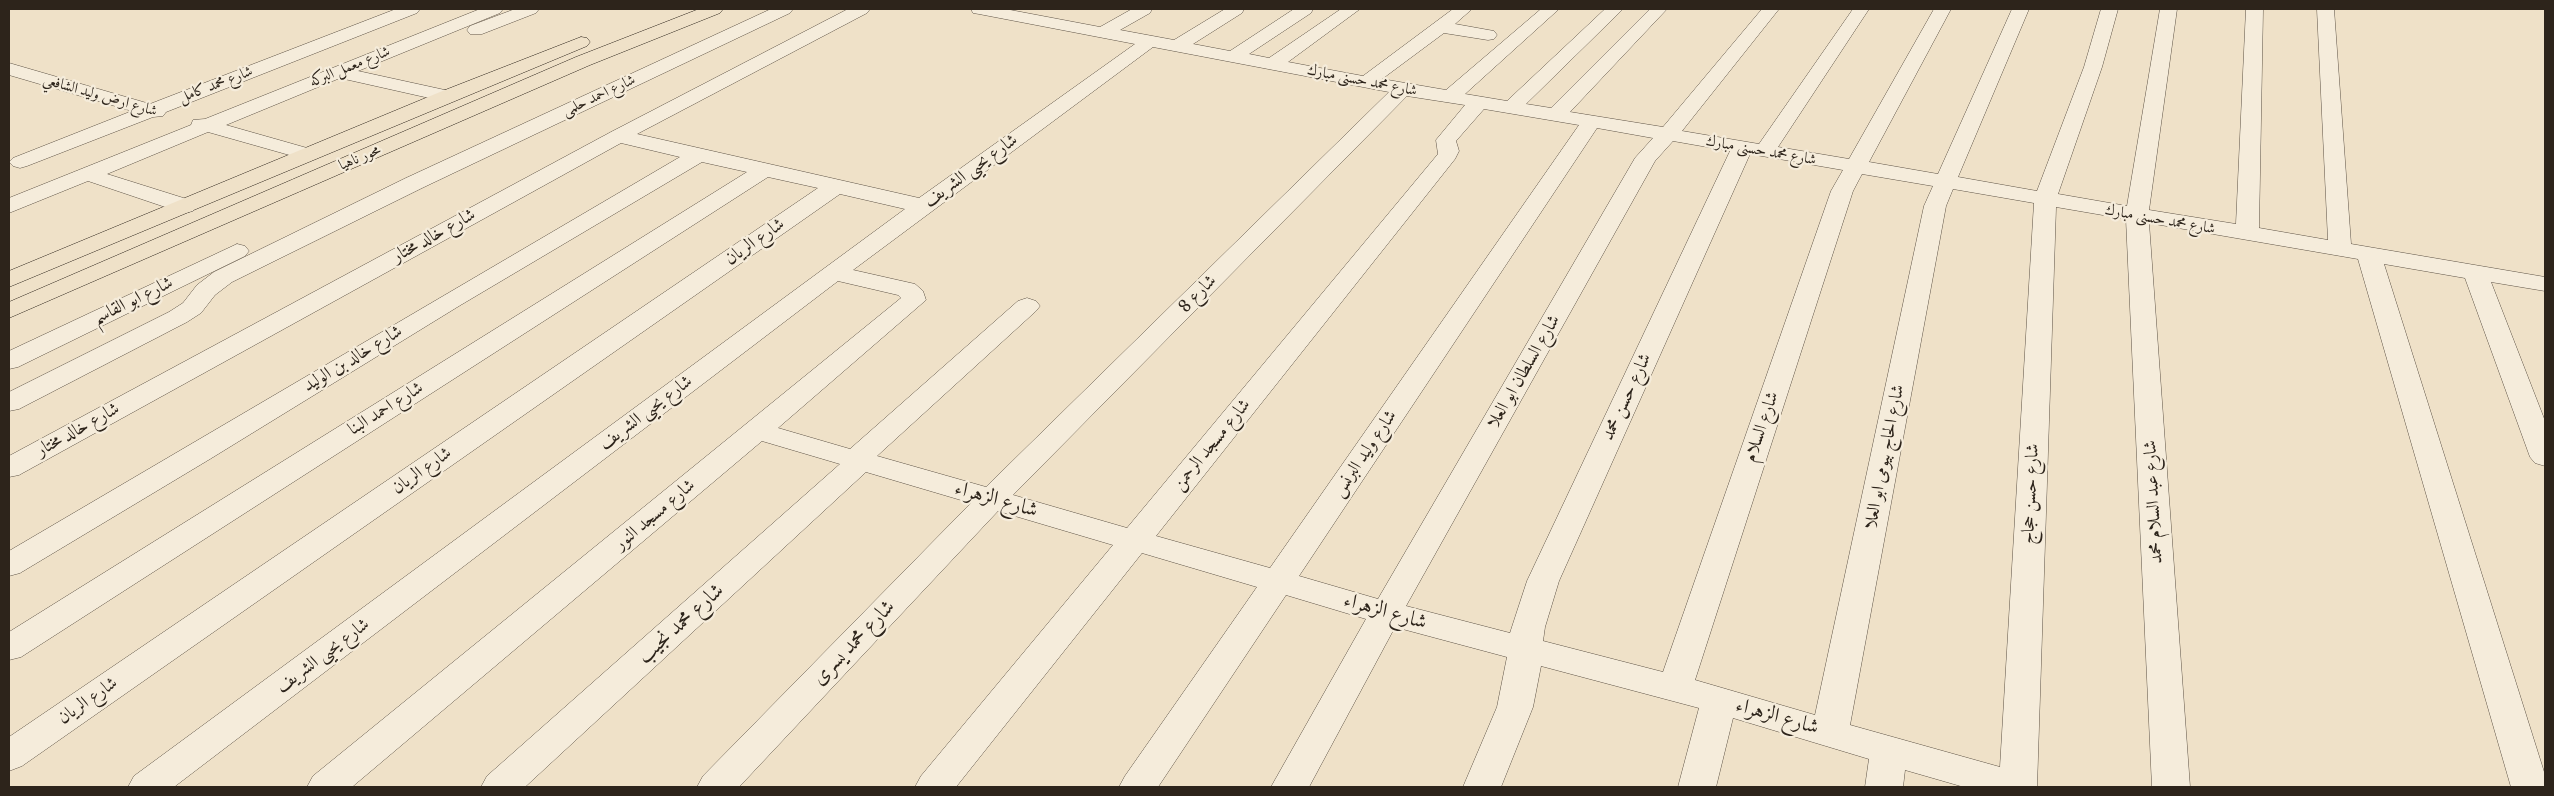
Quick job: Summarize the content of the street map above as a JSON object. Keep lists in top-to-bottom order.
{
  "streets": {
    "main road": ["محور ناهيا"],
    "street": [
      "شارع معمل البركه",
      "شارع محمد حسنى مبارك",
      "شارع محمد كامل",
      "شارع ارض وليد الشافعي",
      "شارع احمد حلمى",
      "شارع يحيى الشريف",
      "شارع خالد مختار",
      "شارع الريان",
      "شارع 8",
      "شارع ابو القاسم",
      "شارع خالد بن الوليد",
      "شارع السلطان ابو العلا",
      "شارع حسن محمد",
      "شارع احمد البنا",
      "شارع السلام",
      "شارع مسجد الرحمن",
      "شارع وليد البرنس",
      "شارع الحاج بيومى ابو العلا",
      "شارع حسن حجاج",
      "شارع الزهراء",
      "شارع عبد السلام محمد",
      "شارع مسجد النور",
      "شارع محمد نجيب",
      "شارع محمد يسرى"
    ]
  },
  "crossings": [
    ["شارع معمل البركه", "شارع ارض وليد الشافعي"],
    ["شارع محمد حسنى مبارك", "شارع يحيى الشريف"],
    ["شارع محمد حسنى مبارك", "شارع 8"],
    ["شارع محمد حسنى مبارك", "شارع السلطان ابو العلا"],
    ["شارع محمد حسنى مبارك", "شارع حسن محمد"],
    ["شارع محمد حسنى مبارك", "شارع السلام"],
    ["شارع محمد حسنى مبارك", "شارع مسجد الرحمن"],
    ["شارع محمد حسنى مبارك", "شارع وليد البرنس"],
    ["شارع محمد حسنى مبارك", "شارع الحاج بيومى ابو العلا"],
    ["شارع محمد حسنى مبارك", "شارع حسن حجاج"],
    ["شارع محمد حسنى مبارك", "شارع عبد السلام محمد"],
    ["شارع محمد كامل", "شارع ارض وليد الشافعي"],
    ["شارع ارض وليد الشافعي", "محور ناهيا"],
    ["شارع يحيى الشريف", "شارع مسجد النور"],
    ["شارع 8", "شارع الزهراء"],
    ["شارع 8", "شارع محمد يسرى"],
    ["شارع السلطان ابو العلا", "شارع الزهراء"],
    ["شارع حسن محمد", "شارع الزهراء"],
    ["شارع السلام", "شارع الزهراء"],
    ["شارع مسجد الرحمن", "شارع الزهراء"],
    ["شارع وليد البرنس", "شارع الزهراء"],
    ["شارع الحاج بيومى ابو العلا", "شارع الزهراء"],
    ["شارع حسن حجاج", "شارع الزهراء"],
    ["شارع الزهراء", "شارع مسجد النور"],
    ["شارع الزهراء", "شارع محمد نجيب"],
    ["شارع الزهراء", "شارع محمد يسرى"]
  ]
}
